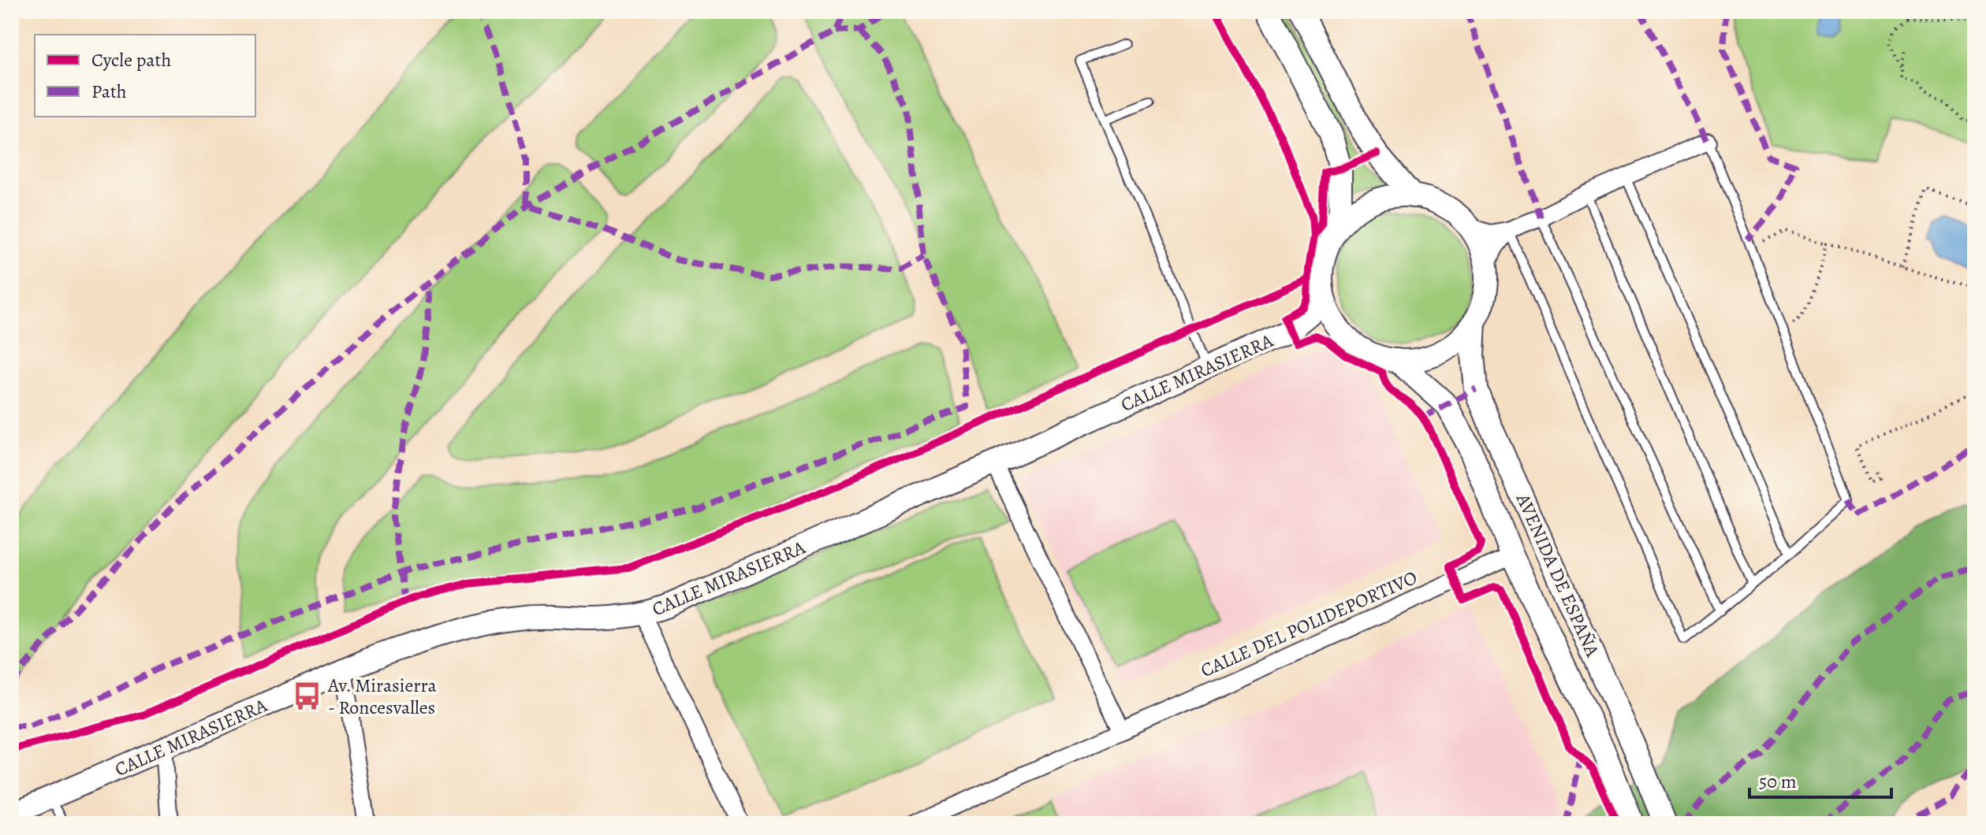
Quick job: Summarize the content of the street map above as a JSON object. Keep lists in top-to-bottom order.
{
  "streets": {
    "main road": ["CALLE MIRASIERRA", "AVENIDA DE ESPAÑA"],
    "street": ["CALLE DEL POLIDEPORTIVO"]
  },
  "crossings": [
    ["CALLE MIRASIERRA", "AVENIDA DE ESPAÑA"],
    ["AVENIDA DE ESPAÑA", "CALLE DEL POLIDEPORTIVO"]
  ],
  "places": {
    "bus stop": ["Av. Mirasierra - Roncesvalles"]
  },
  "legend": ["Cycle path", "Path"],
  "scale_bar": "50 m"
}
